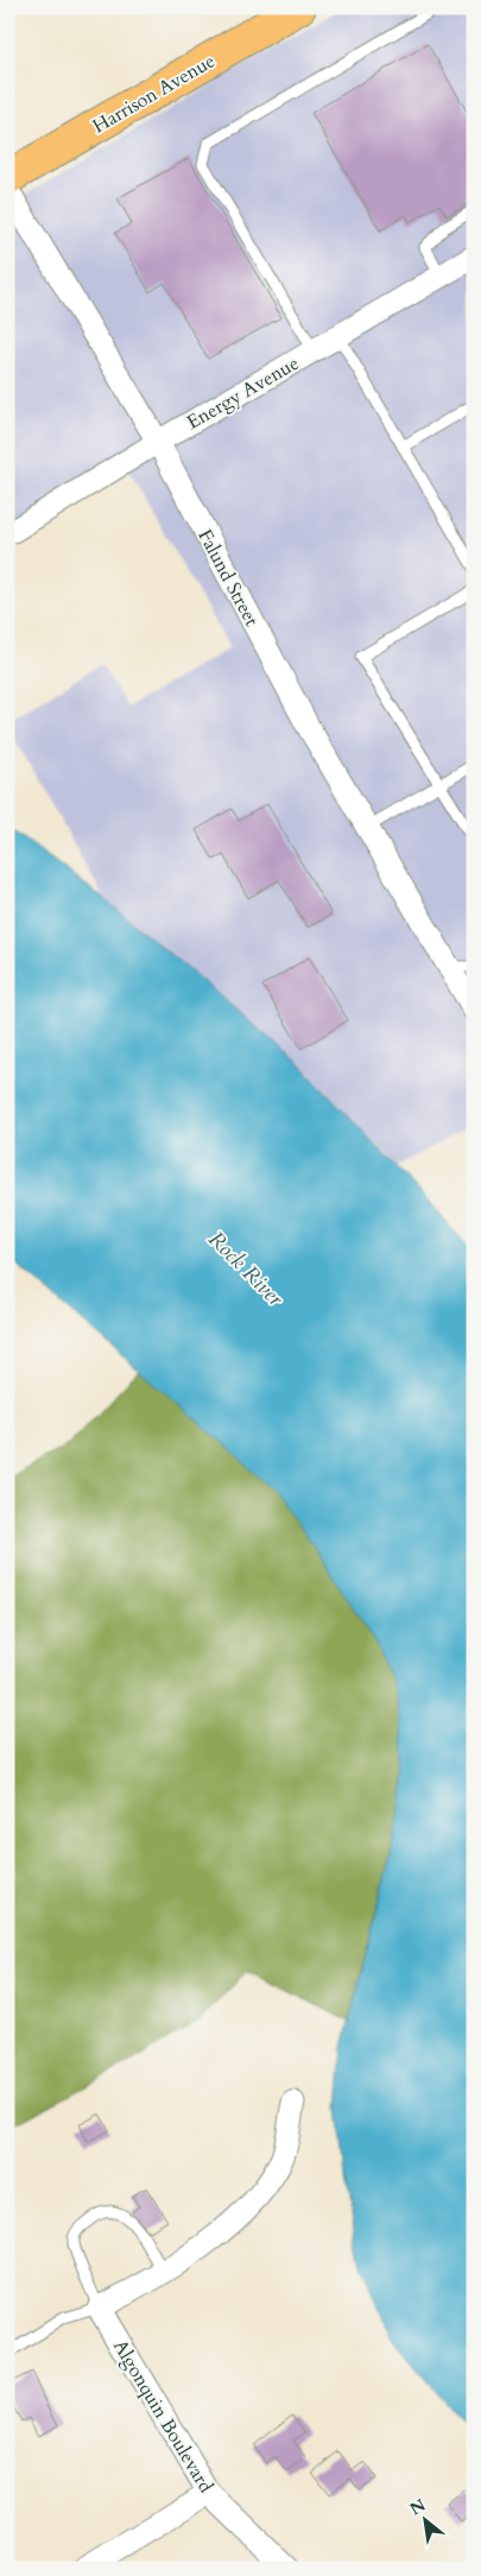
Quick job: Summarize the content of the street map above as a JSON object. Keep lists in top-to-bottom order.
{
  "streets": {
    "main road": ["Harrison Avenue"],
    "street": ["Energy Avenue", "Falund Street", "Algonquin Boulevard"]
  },
  "crossings": [
    ["Energy Avenue", "Falund Street"]
  ],
  "water": ["Rock River"],
  "north": "top left"
}
